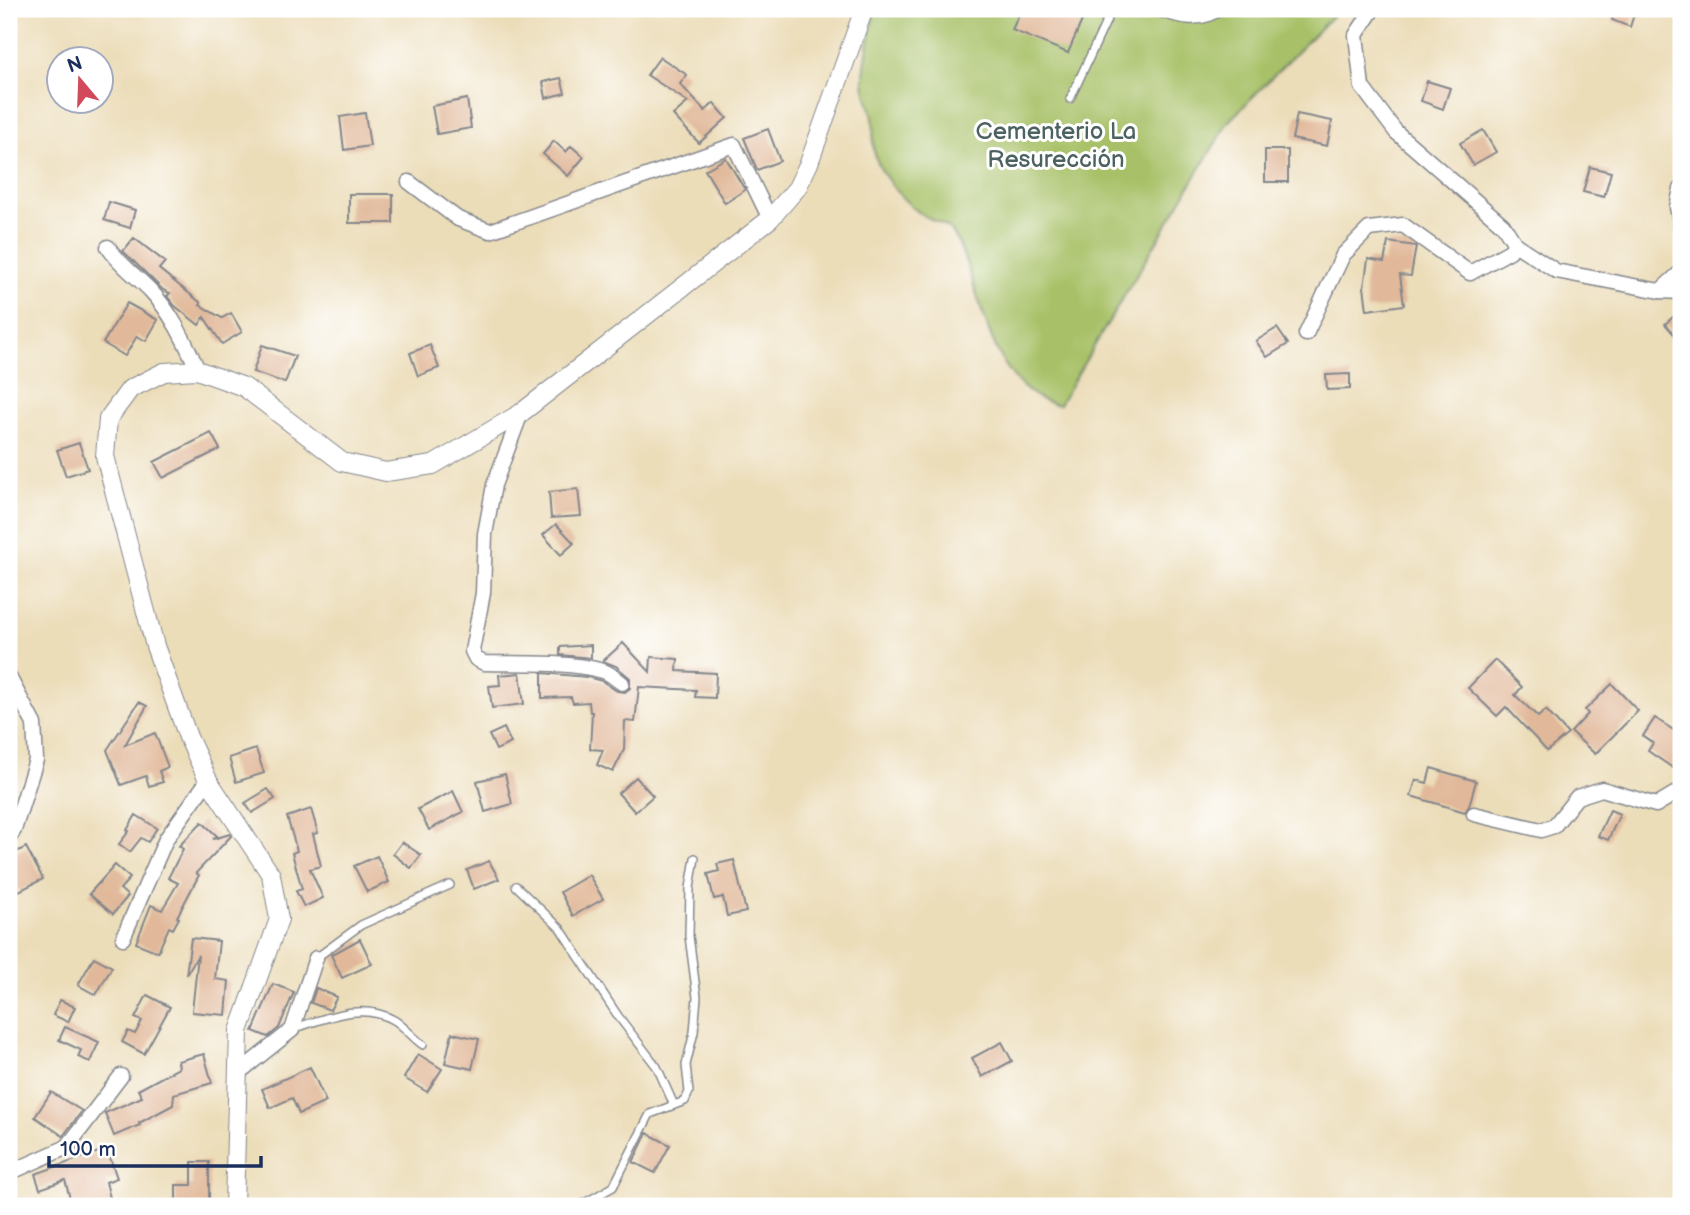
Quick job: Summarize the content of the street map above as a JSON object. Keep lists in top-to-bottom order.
{
  "parks": ["Cementerio La Resurección"],
  "scale_bar": "100 m",
  "north": "top"
}
